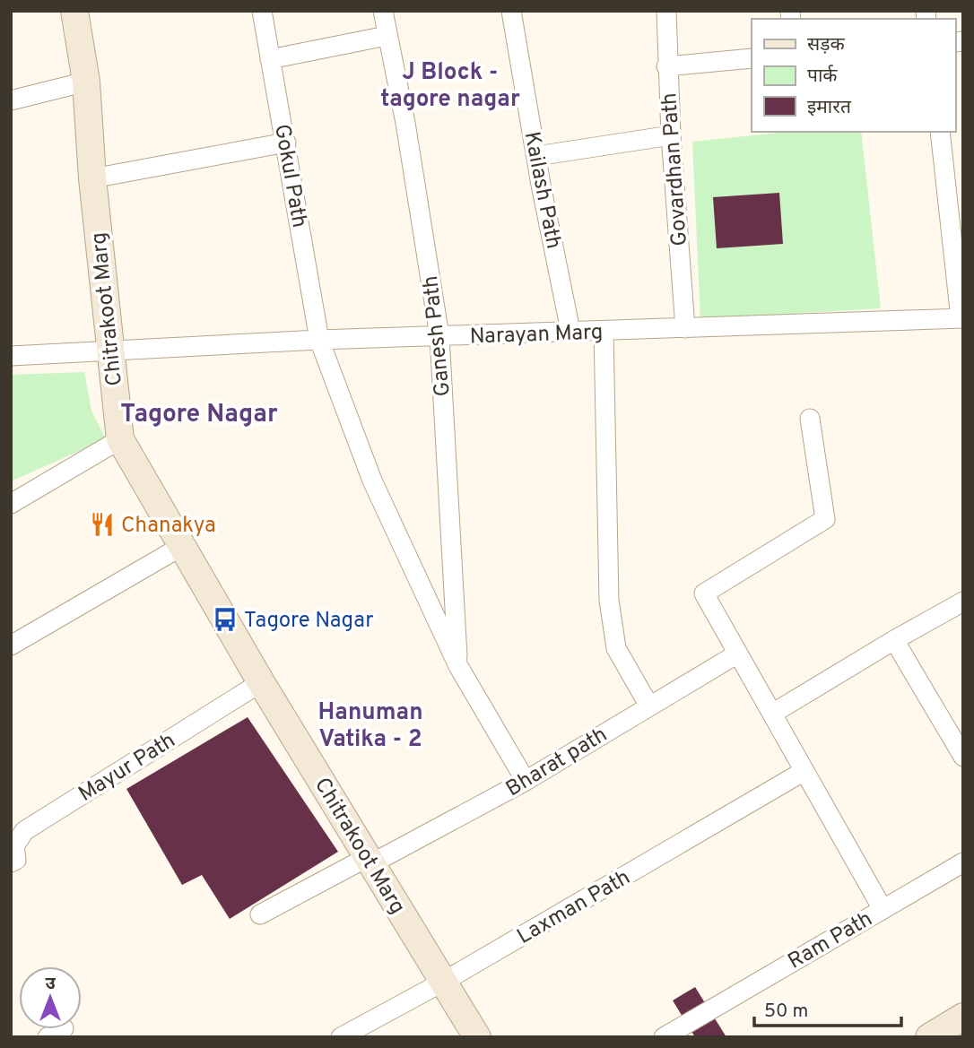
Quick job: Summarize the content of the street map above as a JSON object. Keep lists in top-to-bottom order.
{
  "streets": {
    "street": [
      "Govardhan Path",
      "Gokul Path",
      "Kailash Path",
      "Chitrakoot Marg",
      "Narayan Marg",
      "Ganesh Path",
      "Bharat path",
      "Mayur Path",
      "Laxman Path",
      "Ram Path"
    ]
  },
  "crossings": [
    ["Govardhan Path", "Narayan Marg"],
    ["Gokul Path", "Narayan Marg"],
    ["Gokul Path", "Ganesh Path"],
    ["Gokul Path", "Bharat path"],
    ["Kailash Path", "Narayan Marg"],
    ["Chitrakoot Marg", "Narayan Marg"],
    ["Chitrakoot Marg", "Bharat path"],
    ["Chitrakoot Marg", "Mayur Path"],
    ["Chitrakoot Marg", "Laxman Path"],
    ["Narayan Marg", "Ganesh Path"]
  ],
  "districts": ["J Block - tagore nagar", "Tagore Nagar", "Hanuman Vatika - 2"],
  "places": {
    "restaurant": ["Chanakya"],
    "bus stop": ["Tagore Nagar"]
  },
  "legend": ["सड़क", "पार्क", "इमारत"],
  "scale_bar": "50 m",
  "north": "top"
}
